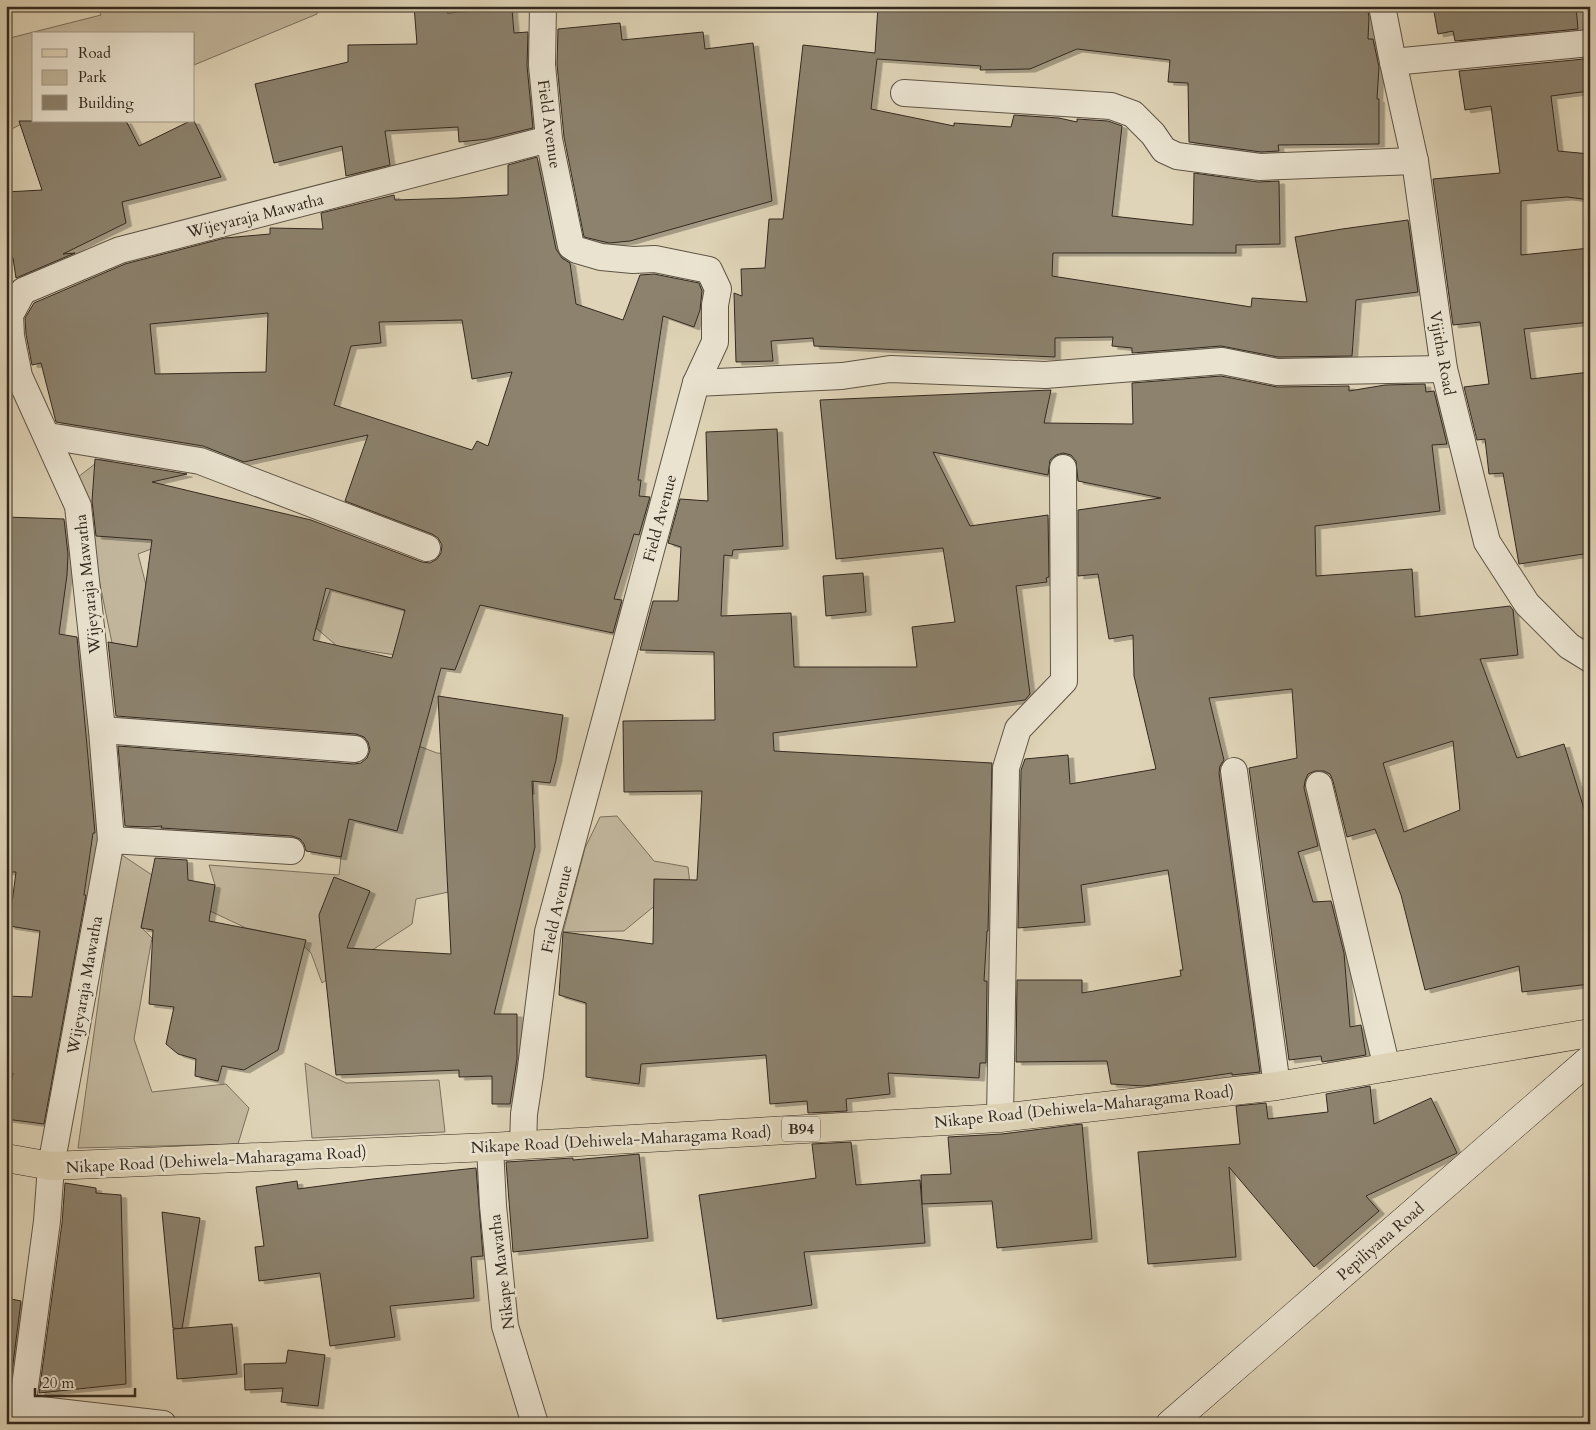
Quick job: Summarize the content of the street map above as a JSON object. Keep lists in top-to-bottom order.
{
  "streets": {
    "main road": ["Nikape Road (Dehiwela-Maharagama Road)", "B94", "Pepiliyana Road"],
    "street": [
      "Field Avenue",
      "Wijeyaraja Mawatha",
      "Vijitha Road",
      "Nikape Mawatha"
    ]
  },
  "crossings": [
    ["Field Avenue", "Wijeyaraja Mawatha"],
    ["Field Avenue", "Nikape Road (Dehiwela-Maharagama Road)"],
    ["Wijeyaraja Mawatha", "Nikape Road (Dehiwela-Maharagama Road)"],
    ["Nikape Road (Dehiwela-Maharagama Road)", "Nikape Mawatha"]
  ],
  "legend": ["Road", "Park", "Building"],
  "scale_bar": "20 m"
}
